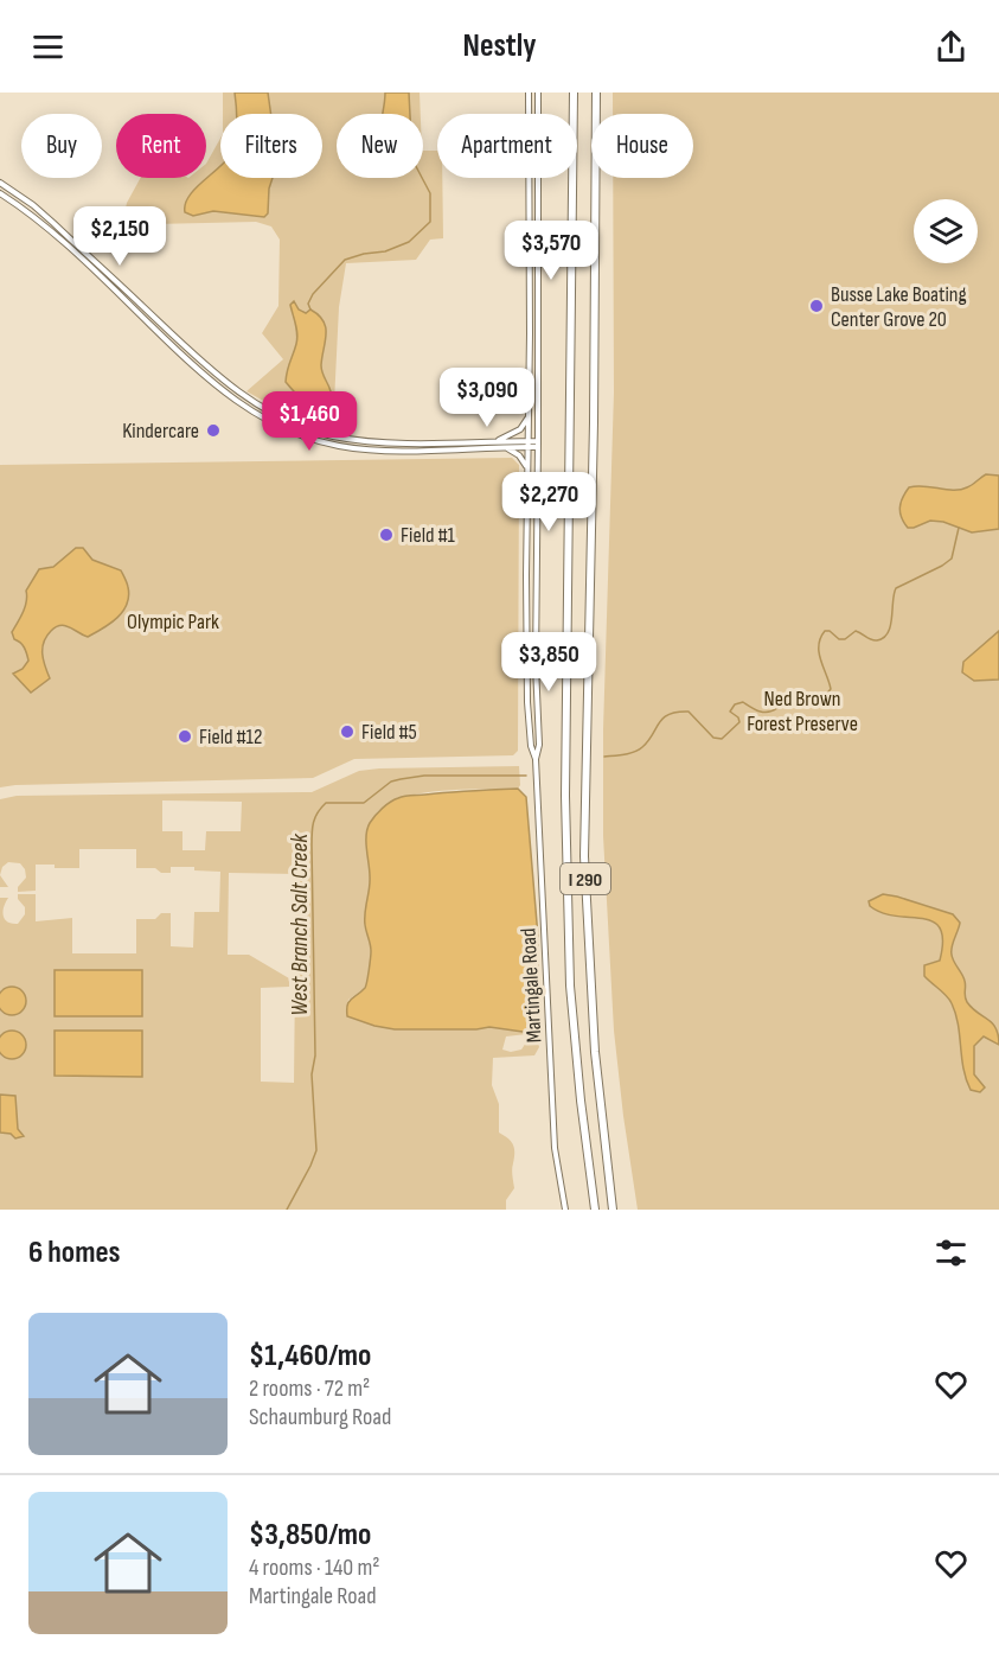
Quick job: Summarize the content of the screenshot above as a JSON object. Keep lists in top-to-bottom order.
{
  "streets": {
    "highway": ["I 290"],
    "street": ["Martingale Road"]
  },
  "water": ["West Branch Salt Creek"],
  "parks": ["Olympic Park", "Ned Brown Forest Preserve"],
  "places": [
    "Busse Lake Boating Center Grove 20",
    "Kindercare",
    "Field #1",
    "Field #5",
    "Field #12"
  ],
  "page": {
    "header": "Nestly",
    "chip": [
      "Buy",
      "Rent",
      "Filters",
      "New",
      "Apartment",
      "House"
    ],
    "price": [
      "$2,150",
      "$3,570",
      "$3,090",
      "$1,460",
      "$2,270",
      "$3,850"
    ],
    "heading": "6 homes",
    "list": [
      {
        "name": "$1,460/mo",
        "note": "2 rooms · 72 m² · Schaumburg Road"
      },
      {
        "name": "$3,850/mo",
        "note": "4 rooms · 140 m² · Martingale Road"
      }
    ]
  }
}
